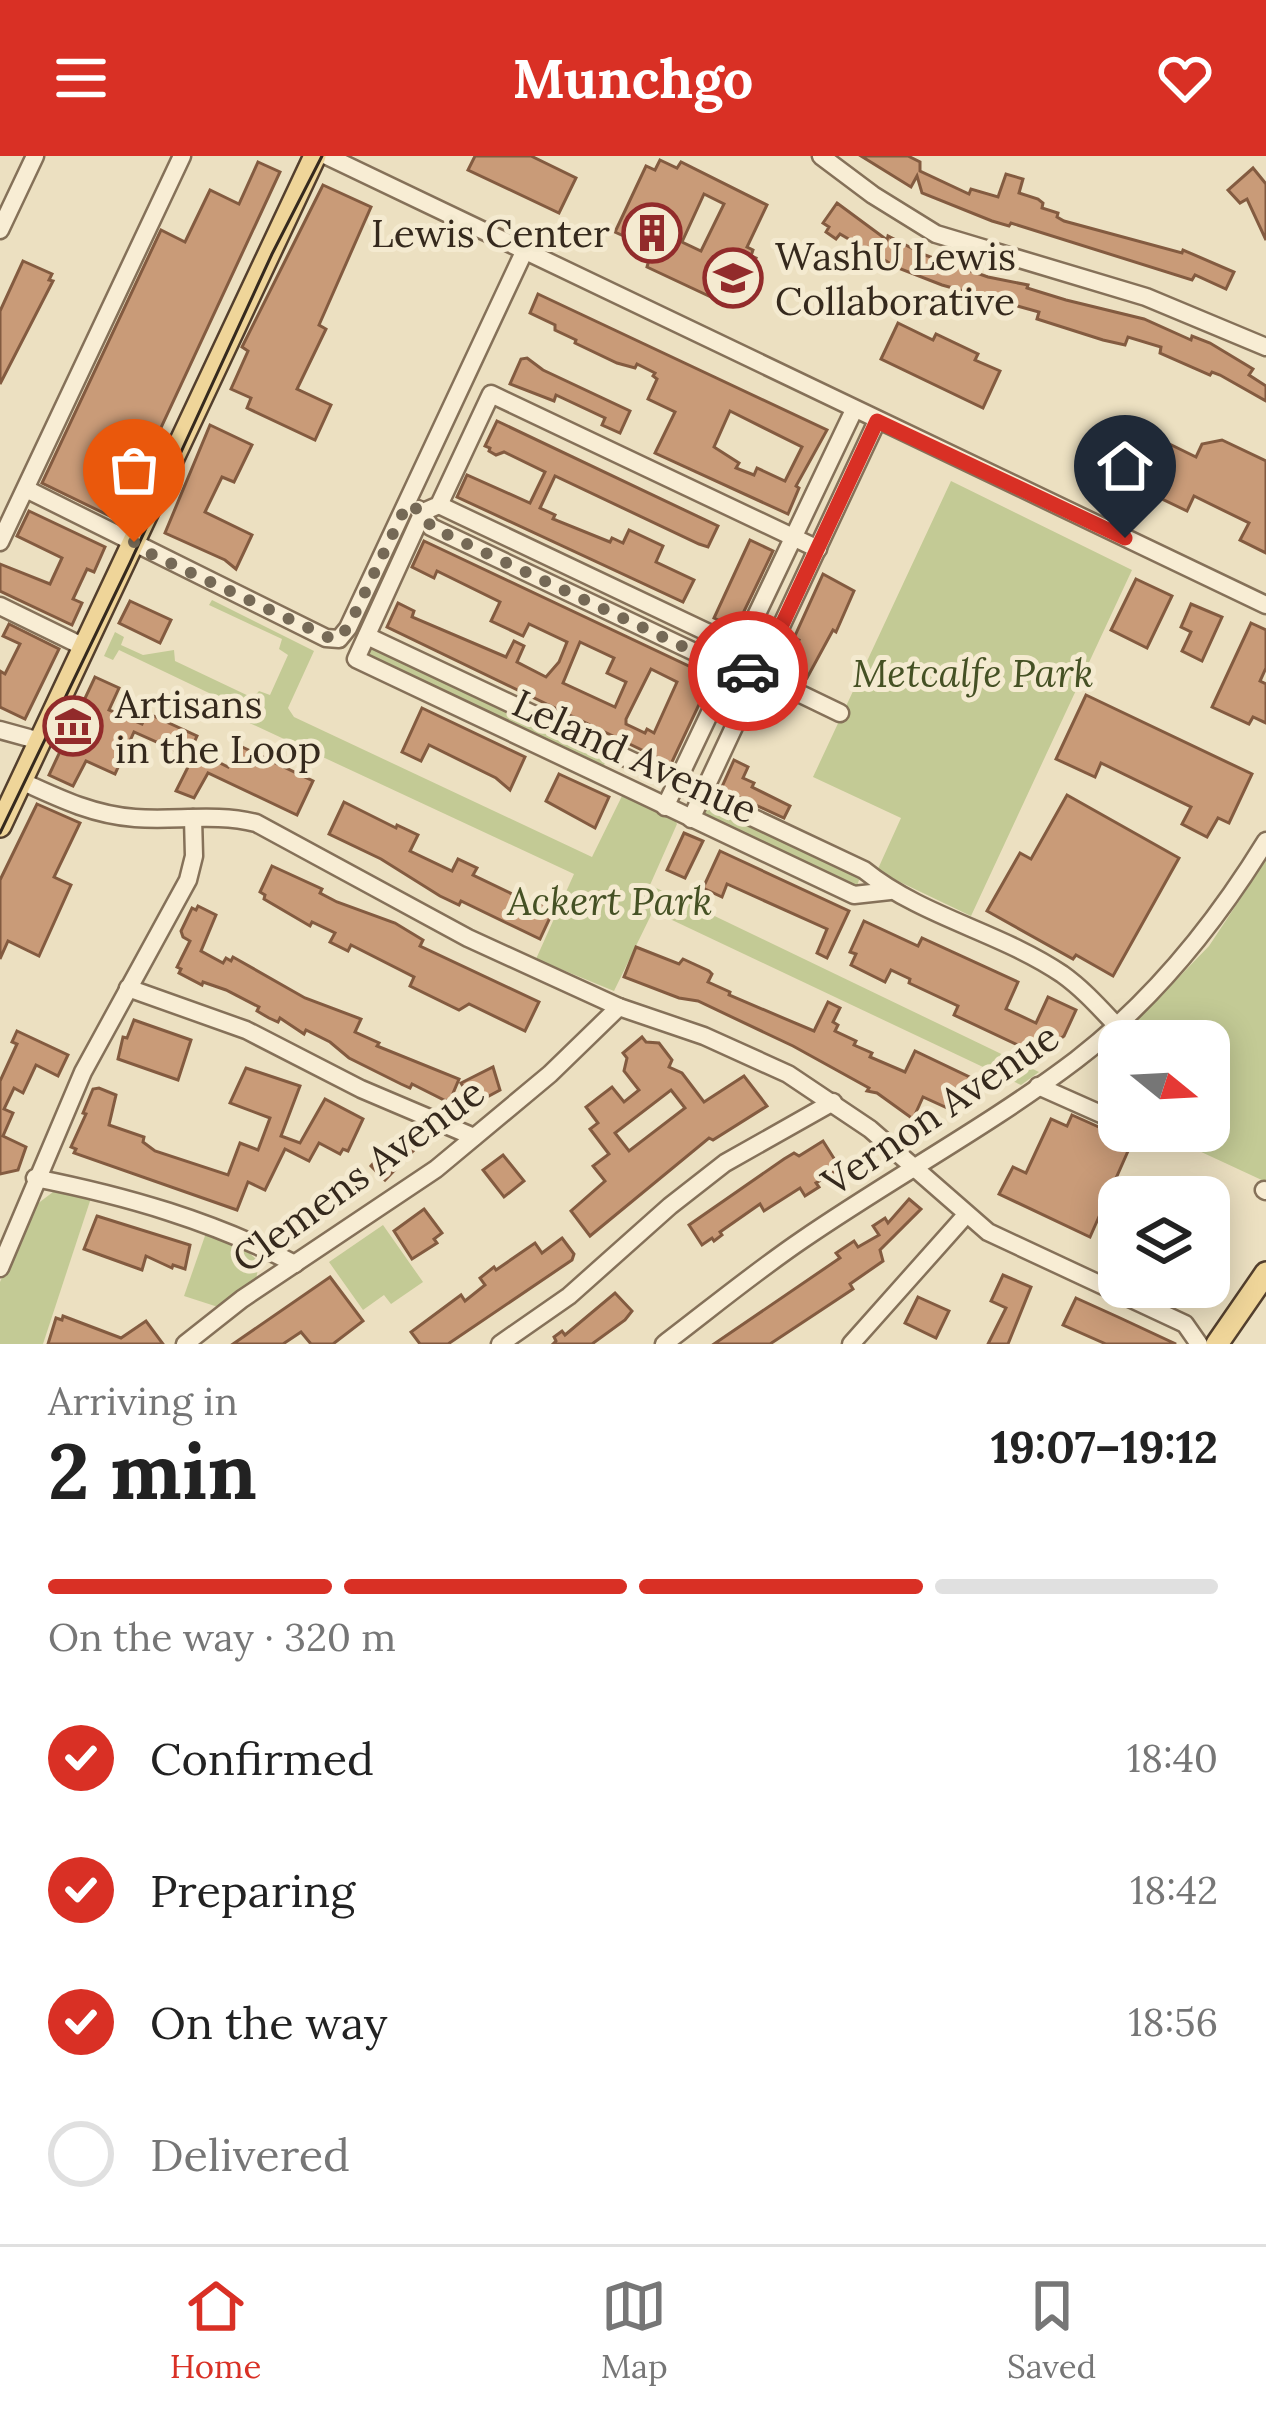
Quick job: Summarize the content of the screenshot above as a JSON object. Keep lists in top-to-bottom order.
{
  "streets": {
    "street": ["Leland Avenue", "Vernon Avenue", "Clemens Avenue"]
  },
  "parks": ["Metcalfe Park", "Ackert Park"],
  "places": {
    "building": ["Lewis Center"],
    "school or university": ["WashU Lewis Collaborative"],
    "museum": ["Artisans in the Loop"]
  },
  "north": "right",
  "page": {
    "header": "Munchgo",
    "heading": ["2 min", "Arriving in", "19:07–19:12"],
    "bar": "On the way · 320 m",
    "list": [
      ["Confirmed", "18:40"],
      ["Preparing", "18:42"],
      ["On the way", "18:56"],
      "Delivered"
    ],
    "tabs": ["Home", "Map", "Saved"]
  }
}
